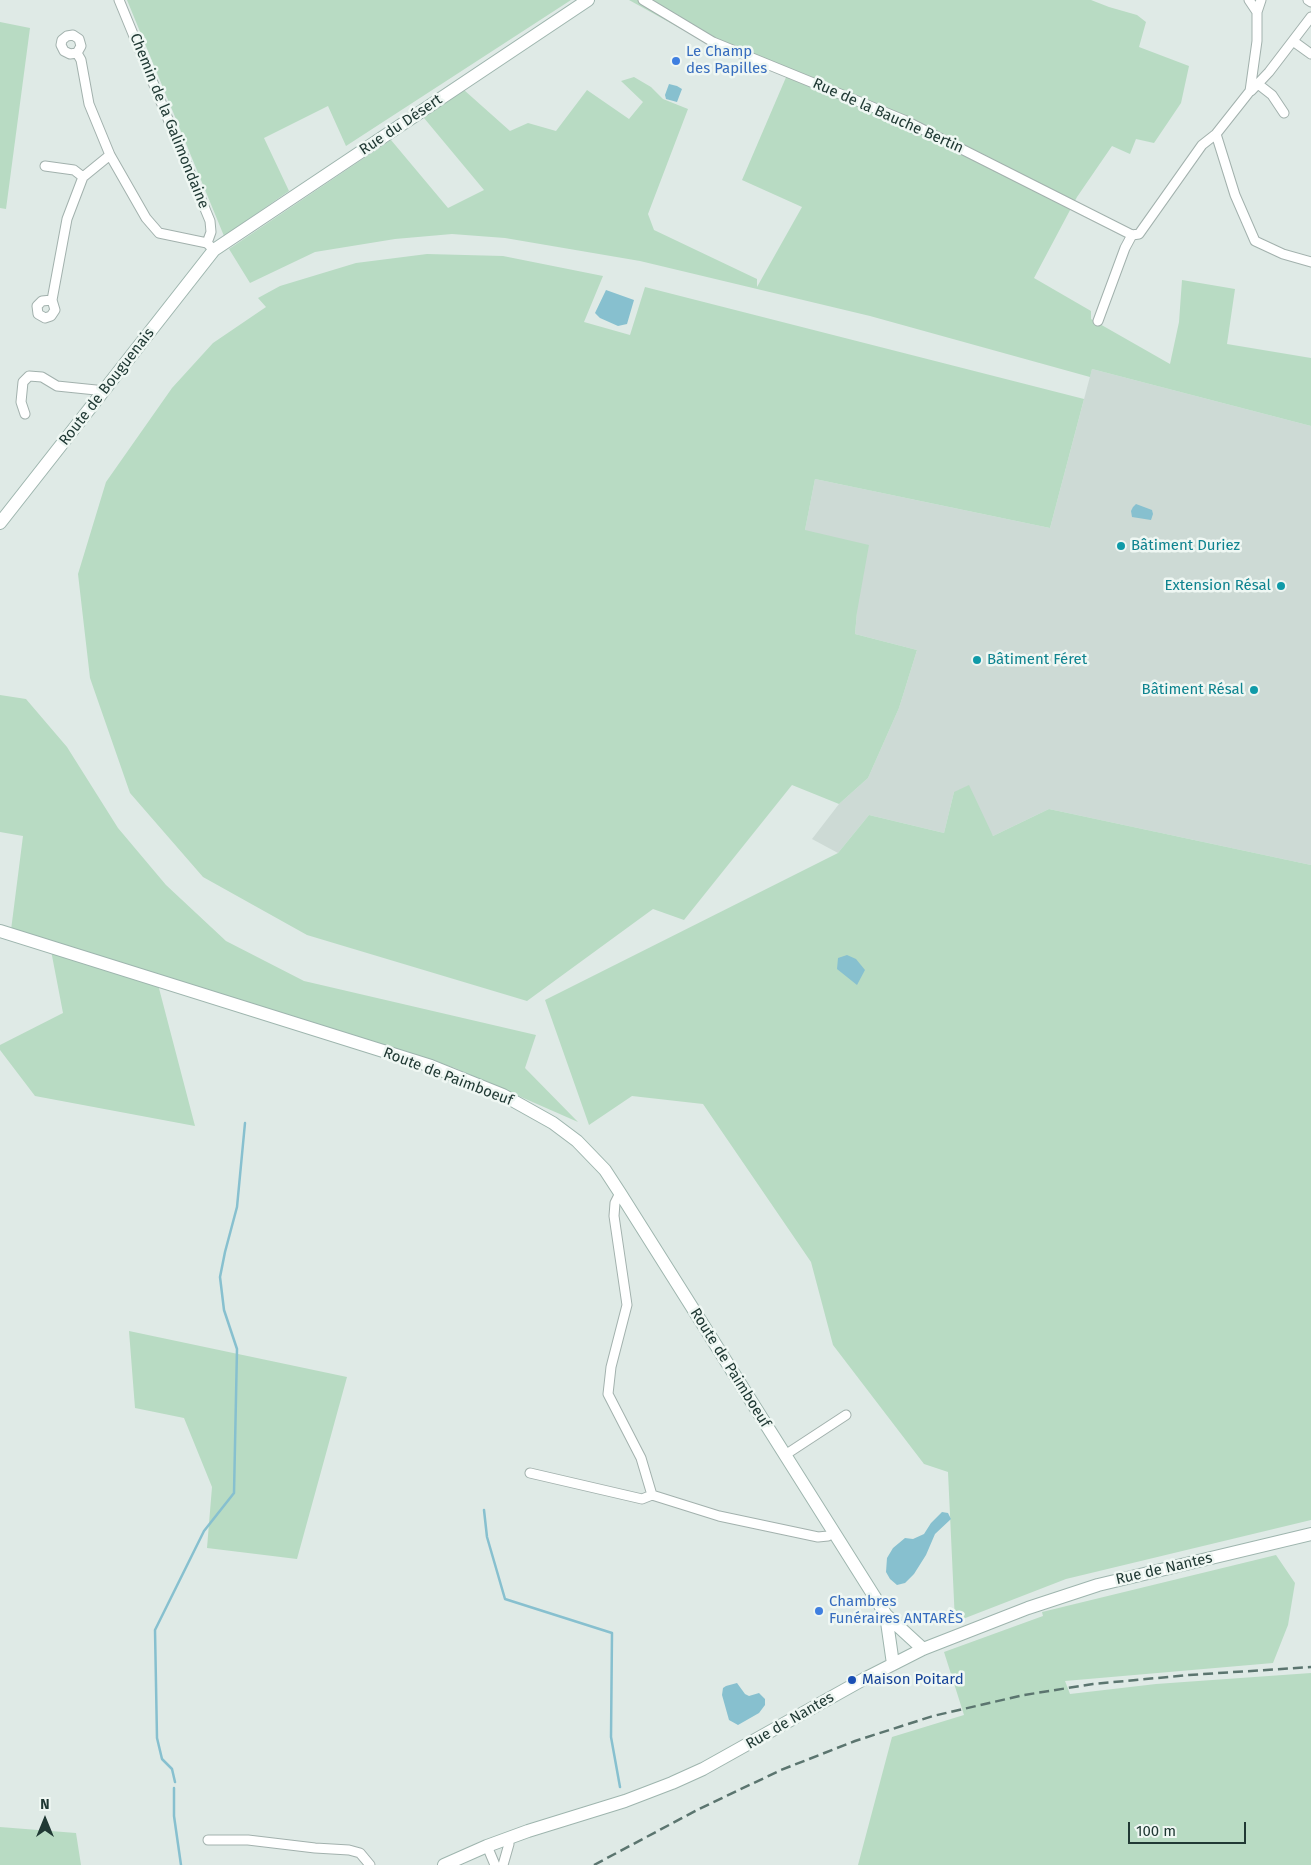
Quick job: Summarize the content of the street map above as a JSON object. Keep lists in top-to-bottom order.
{
  "streets": {
    "street": [
      "Rue de la Bauche Bertin",
      "Chemin de la Galimondaine",
      "Rue du Désert",
      "Route de Bouguenais",
      "Route de Paimboeuf",
      "Rue de Nantes"
    ]
  },
  "crossings": [
    ["Chemin de la Galimondaine", "Rue du Désert"],
    ["Chemin de la Galimondaine", "Route de Bouguenais"],
    ["Rue du Désert", "Route de Bouguenais"],
    ["Route de Paimboeuf", "Rue de Nantes"]
  ],
  "places": [
    "Le Champ des Papilles",
    "Bâtiment Duriez",
    "Extension Résal",
    "Bâtiment Féret",
    "Bâtiment Résal",
    "Chambres Funéraires ANTARÈS",
    "Maison Poitard"
  ],
  "scale_bar": "100 m",
  "north": "top"
}
